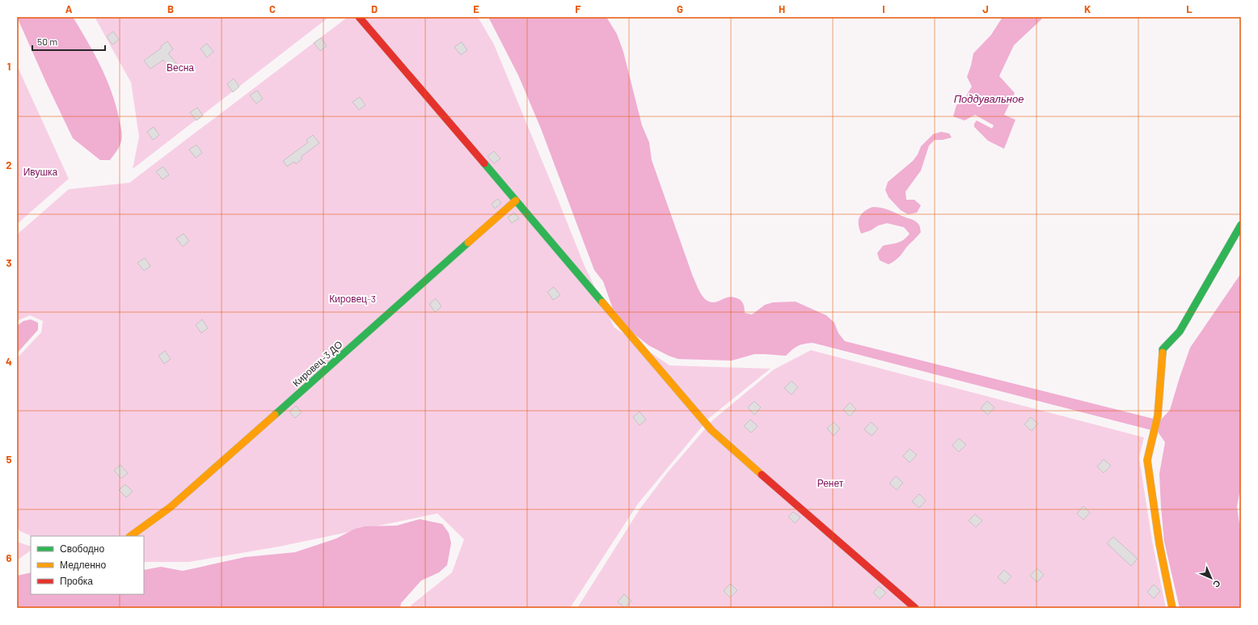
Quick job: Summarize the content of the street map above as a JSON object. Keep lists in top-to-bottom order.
{
  "streets": {
    "street": ["Кировец-3 ДО"]
  },
  "water": ["Поддувальное"],
  "parks": [
    "Весна",
    "Ивушка",
    "Кировец-3",
    "Ренет"
  ],
  "legend": ["Свободно", "Медленно", "Пробка"],
  "scale_bar": "50 m",
  "north": "bottom right",
  "grid": {
    "columns": [
      "A",
      "B",
      "C",
      "D",
      "E",
      "F",
      "G",
      "H",
      "I",
      "J",
      "K",
      "L"
    ],
    "rows": [
      "1",
      "2",
      "3",
      "4",
      "5",
      "6"
    ]
  }
}
